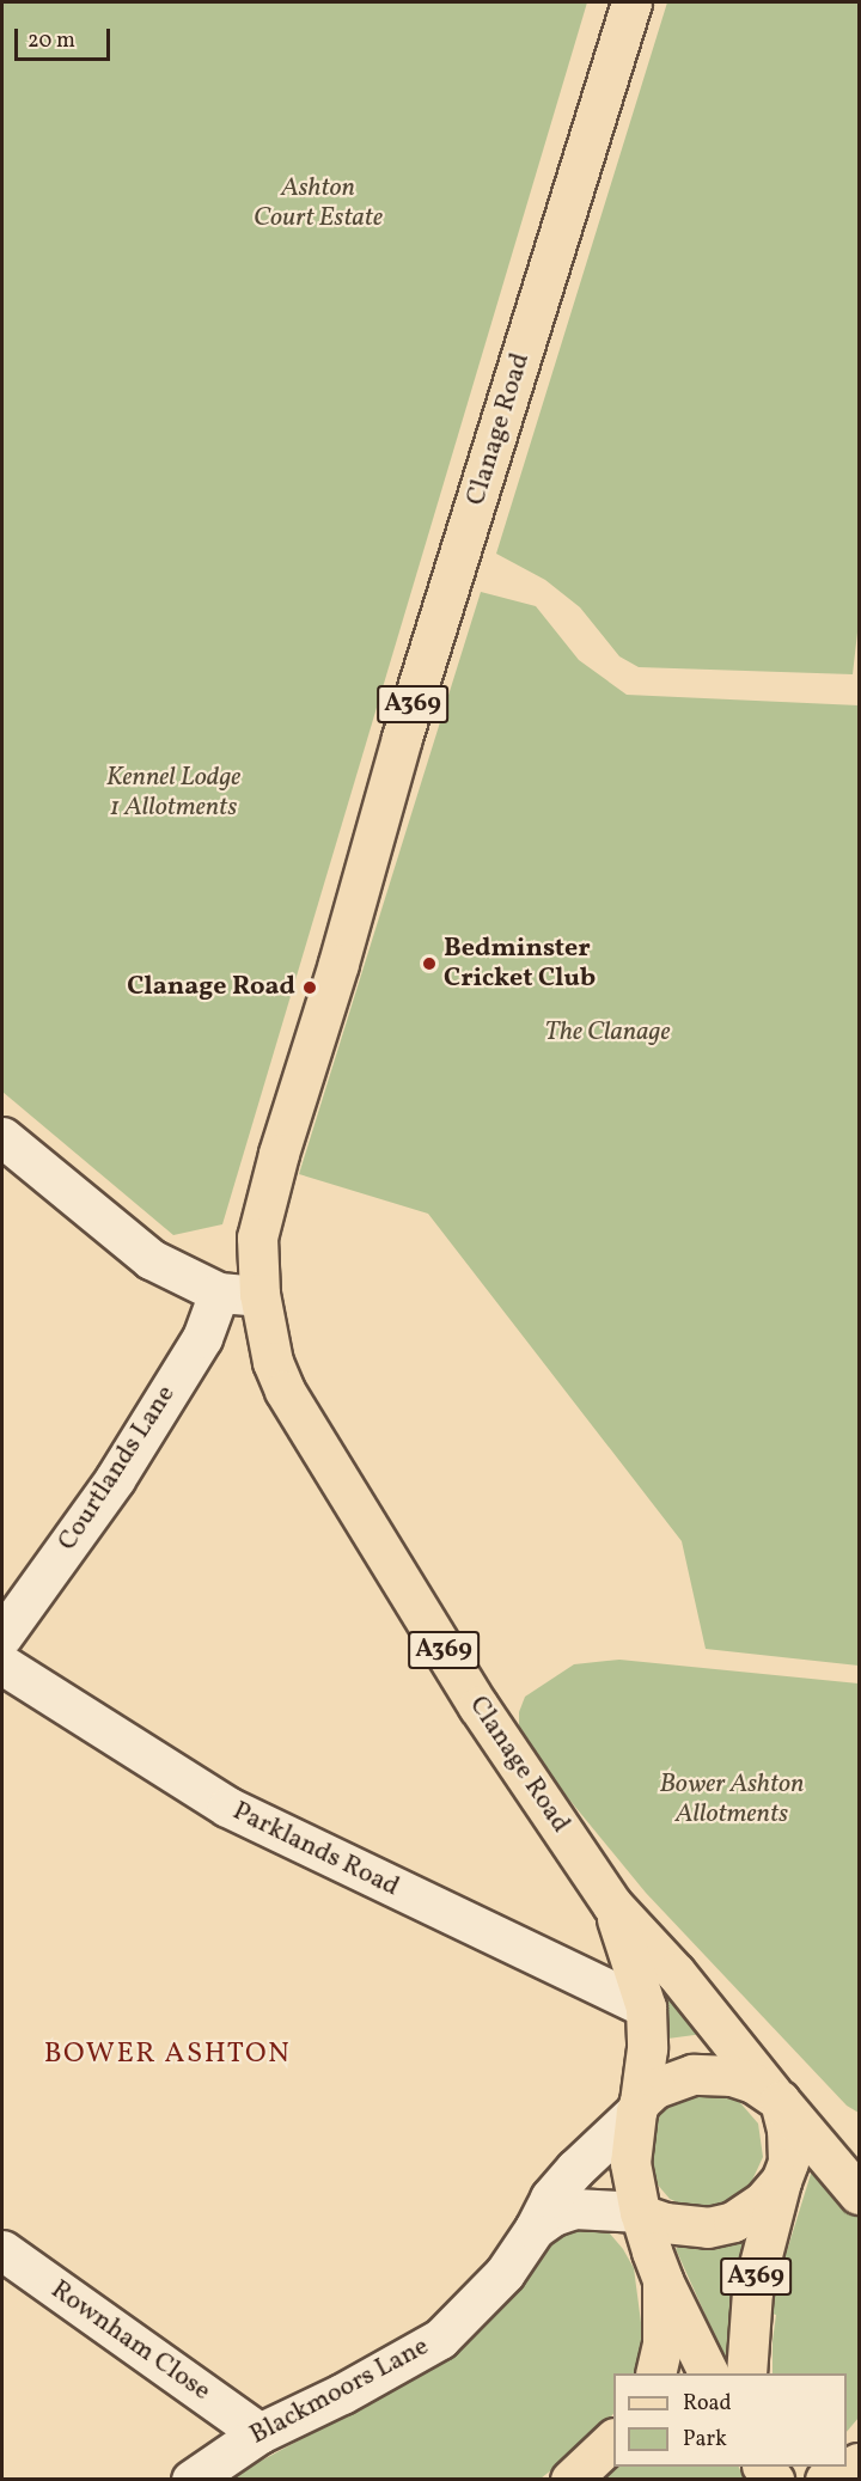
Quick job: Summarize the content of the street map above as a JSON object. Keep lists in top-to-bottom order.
{
  "streets": {
    "main road": ["Clanage Road", "A369"],
    "street": [
      "Courtlands Lane",
      "Parklands Road",
      "Rownham Close",
      "Blackmoors Lane"
    ]
  },
  "crossings": [
    ["Clanage Road", "A369"],
    ["Clanage Road", "Parklands Road"],
    ["Clanage Road", "Blackmoors Lane"],
    ["A369", "Blackmoors Lane"],
    ["Rownham Close", "Blackmoors Lane"]
  ],
  "districts": ["BOWER ASHTON"],
  "parks": [
    "Ashton Court Estate",
    "Kennel Lodge 1 Allotments",
    "The Clanage",
    "Bower Ashton Allotments"
  ],
  "places": ["Bedminster Cricket Club", "Clanage Road"],
  "legend": ["Road", "Park"],
  "scale_bar": "20 m"
}
